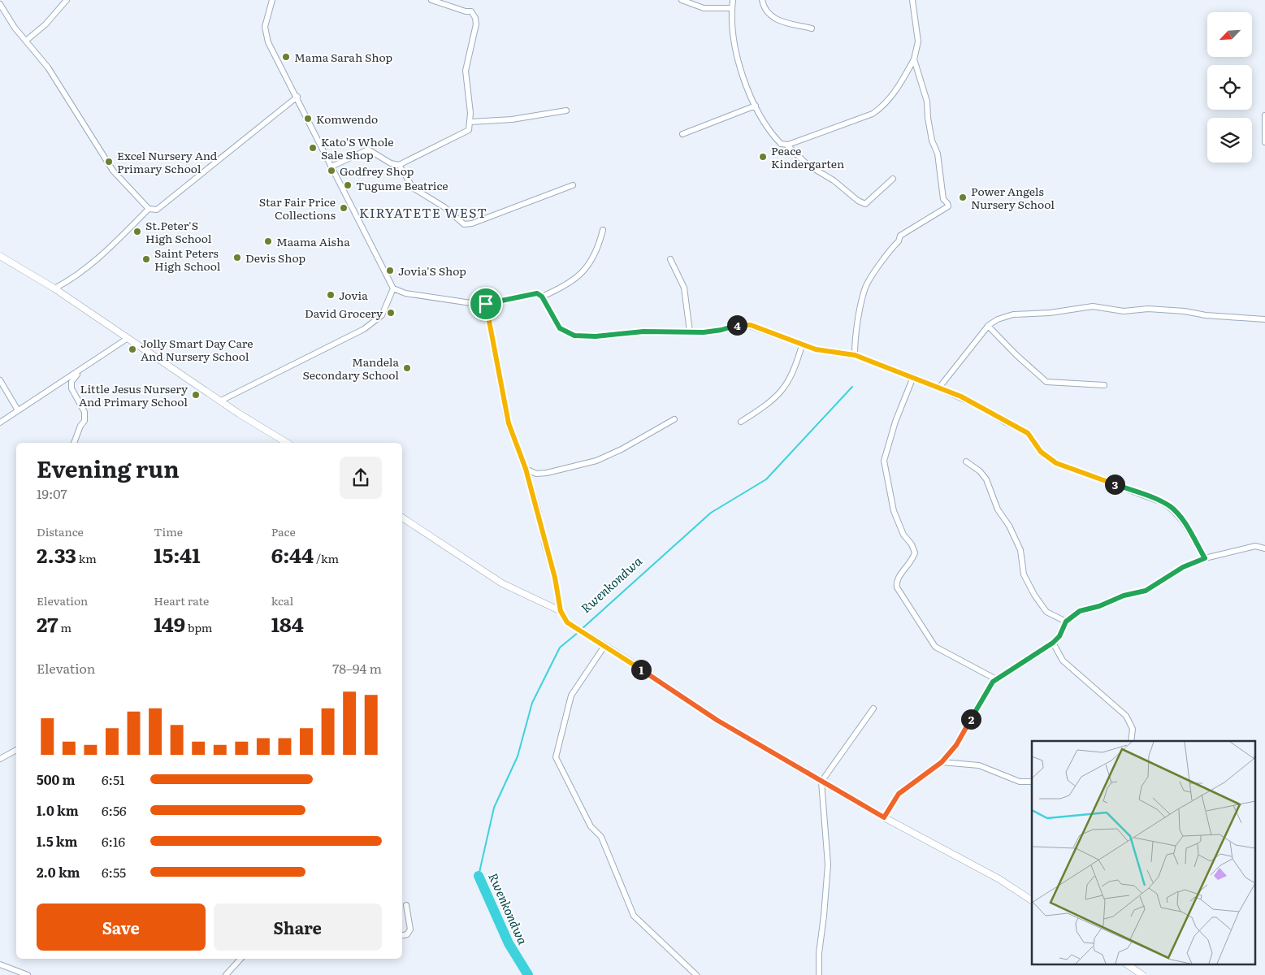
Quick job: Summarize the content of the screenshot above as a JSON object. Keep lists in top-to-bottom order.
{
  "districts": ["KIRYATETE WEST"],
  "water": ["Rwenkondwa"],
  "places": [
    "Mama Sarah Shop",
    "Komwendo",
    "Kato'S Whole Sale Shop",
    "Peace Kindergarten",
    "Excel Nursery And Primary School",
    "Godfrey Shop",
    "Tugume Beatrice",
    "Power Angels Nursery School",
    "Star Fair Price Collections",
    "St.Peter'S High School",
    "Maama Aisha",
    "Devis Shop",
    "Saint Peters High School",
    "Jovia'S Shop",
    "Jovia",
    "David Grocery",
    "Jolly Smart Day Care And Nursery School",
    "Mandela Secondary School",
    "Little Jesus Nursery And Primary School"
  ],
  "north": "bottom left",
  "page": {
    "pins": [
      "4",
      "3",
      "1",
      "2"
    ],
    "heading": ["Evening run", "19:07"],
    "stats": [
      ["Distance", "2.33 km"],
      ["Time", "15:41"],
      ["Pace", "6:44 /km"],
      ["Elevation", "27 m"],
      ["Heart rate", "149 bpm"],
      ["kcal", "184"]
    ],
    "chart": ["Elevation", "78–94 m"],
    "list": [
      {
        "name": "500 m",
        "note": "6:51"
      },
      {
        "name": "1.0 km",
        "note": "6:56"
      },
      {
        "name": "1.5 km",
        "note": "6:16"
      },
      {
        "name": "2.0 km",
        "note": "6:55"
      }
    ],
    "buttons": ["Save", "Share"]
  }
}
